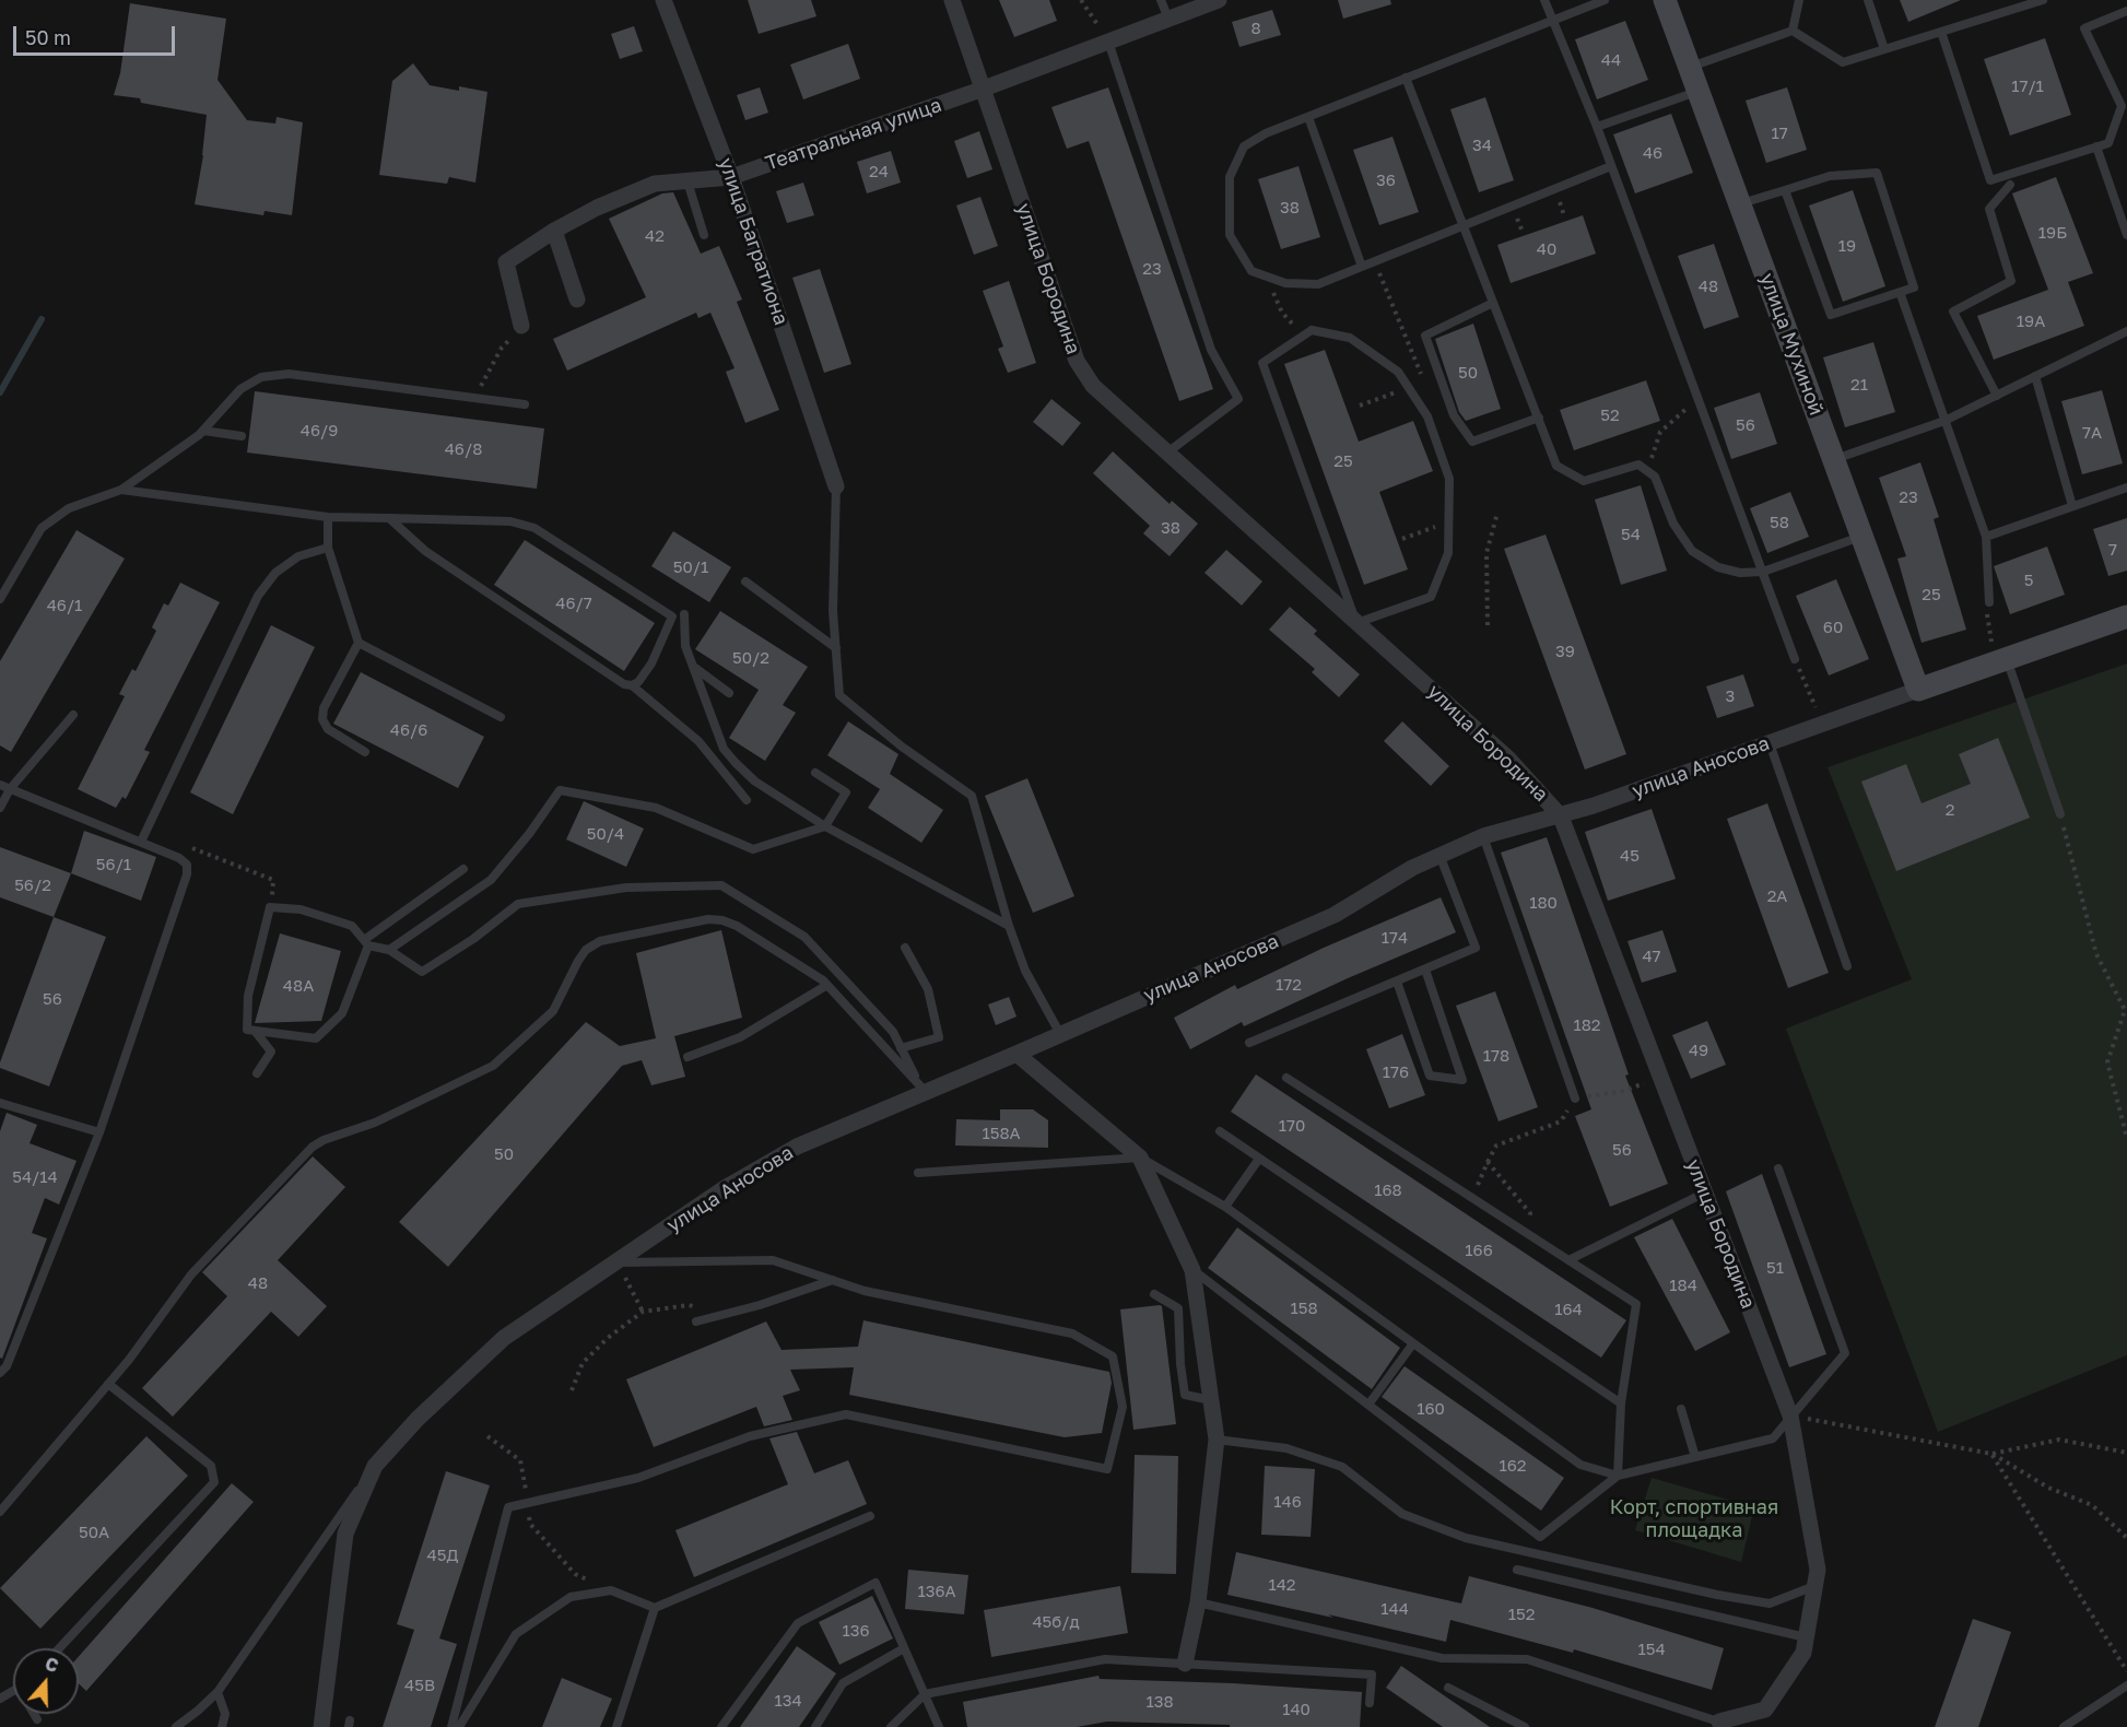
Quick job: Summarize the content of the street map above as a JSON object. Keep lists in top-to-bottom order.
{
  "streets": {
    "street": [
      "Театральная улица",
      "улица Багратиона",
      "улица Бородина",
      "улица Мухиной",
      "улица Аносова"
    ]
  },
  "crossings": [
    ["Театральная улица", "улица Багратиона"],
    ["Театральная улица", "улица Бородина"],
    ["улица Бородина", "улица Аносова"],
    ["улица Мухиной", "улица Аносова"]
  ],
  "parks": ["Корт, спортивная площадка"],
  "house_numbers": [
    "8",
    "44",
    "17/1",
    "17",
    "34",
    "46",
    "24",
    "36",
    "38",
    "19Б",
    "42",
    "19",
    "40",
    "23",
    "48",
    "19А",
    "50",
    "21",
    "52",
    "56",
    "46/9",
    "7А",
    "46/8",
    "25",
    "23",
    "58",
    "38",
    "54",
    "7",
    "50/1",
    "5",
    "25",
    "46/7",
    "46/1",
    "60",
    "39",
    "50/2",
    "3",
    "46/6",
    "2",
    "50/4",
    "45",
    "56/1",
    "56/2",
    "2А",
    "180",
    "174",
    "47",
    "172",
    "48А",
    "56",
    "182",
    "49",
    "178",
    "176",
    "170",
    "158А",
    "56",
    "50",
    "54/14",
    "168",
    "166",
    "51",
    "48",
    "184",
    "158",
    "164",
    "160",
    "162",
    "146",
    "50А",
    "45Д",
    "142",
    "136А",
    "144",
    "152",
    "45б/д",
    "136",
    "154",
    "45В",
    "134",
    "138",
    "140"
  ],
  "scale_bar": "50 m",
  "north": "top"
}
